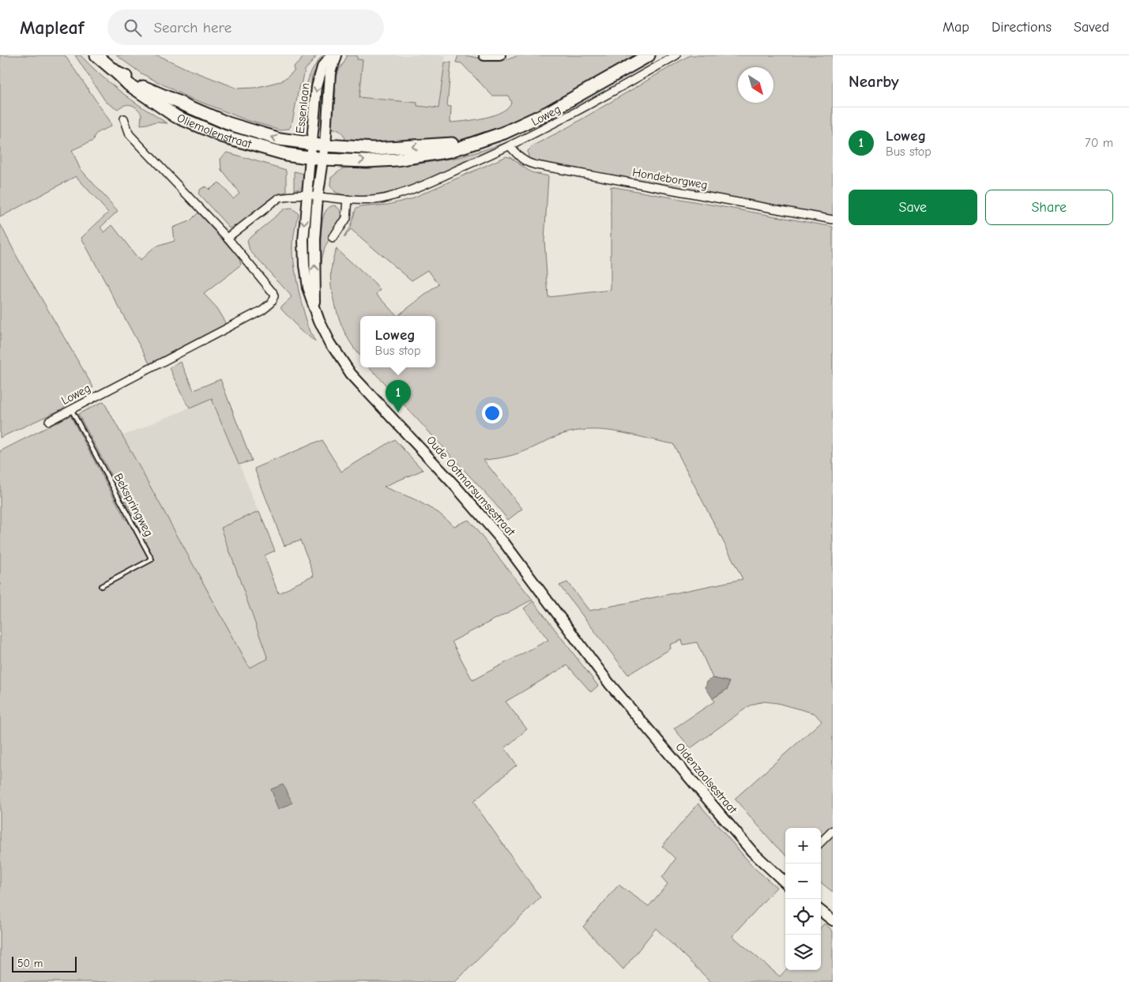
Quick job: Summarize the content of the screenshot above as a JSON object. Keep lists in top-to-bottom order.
{
  "streets": {
    "main road": [
      "Essenlaan",
      "Oliemolenstraat",
      "Oude Ootmarsumsestraat",
      "Oldenzaalsestraat"
    ],
    "street": ["Loweg", "Hondeborgweg"],
    "lane": ["Bekspringweg"]
  },
  "crossings": [
    ["Essenlaan", "Oliemolenstraat"],
    ["Essenlaan", "Oude Ootmarsumsestraat"],
    ["Loweg", "Hondeborgweg"],
    ["Loweg", "Oude Ootmarsumsestraat"],
    ["Loweg", "Bekspringweg"],
    ["Oliemolenstraat", "Oude Ootmarsumsestraat"],
    ["Oude Ootmarsumsestraat", "Oldenzaalsestraat"]
  ],
  "scale_bar": "50 m",
  "north": "bottom right",
  "page": {
    "header": "Mapleaf",
    "search": "Search here",
    "nav": ["Map", "Directions", "Saved"],
    "heading": "Nearby",
    "list": [
      {
        "mark": "1",
        "name": "Loweg",
        "note": "Bus stop",
        "value": "70 m"
      }
    ],
    "buttons": ["Save", "Share"],
    "popup": ["Loweg", "Bus stop"],
    "pins": "1",
    "map_buttons": ["+", "−"],
    "scale": "50 m"
  }
}
